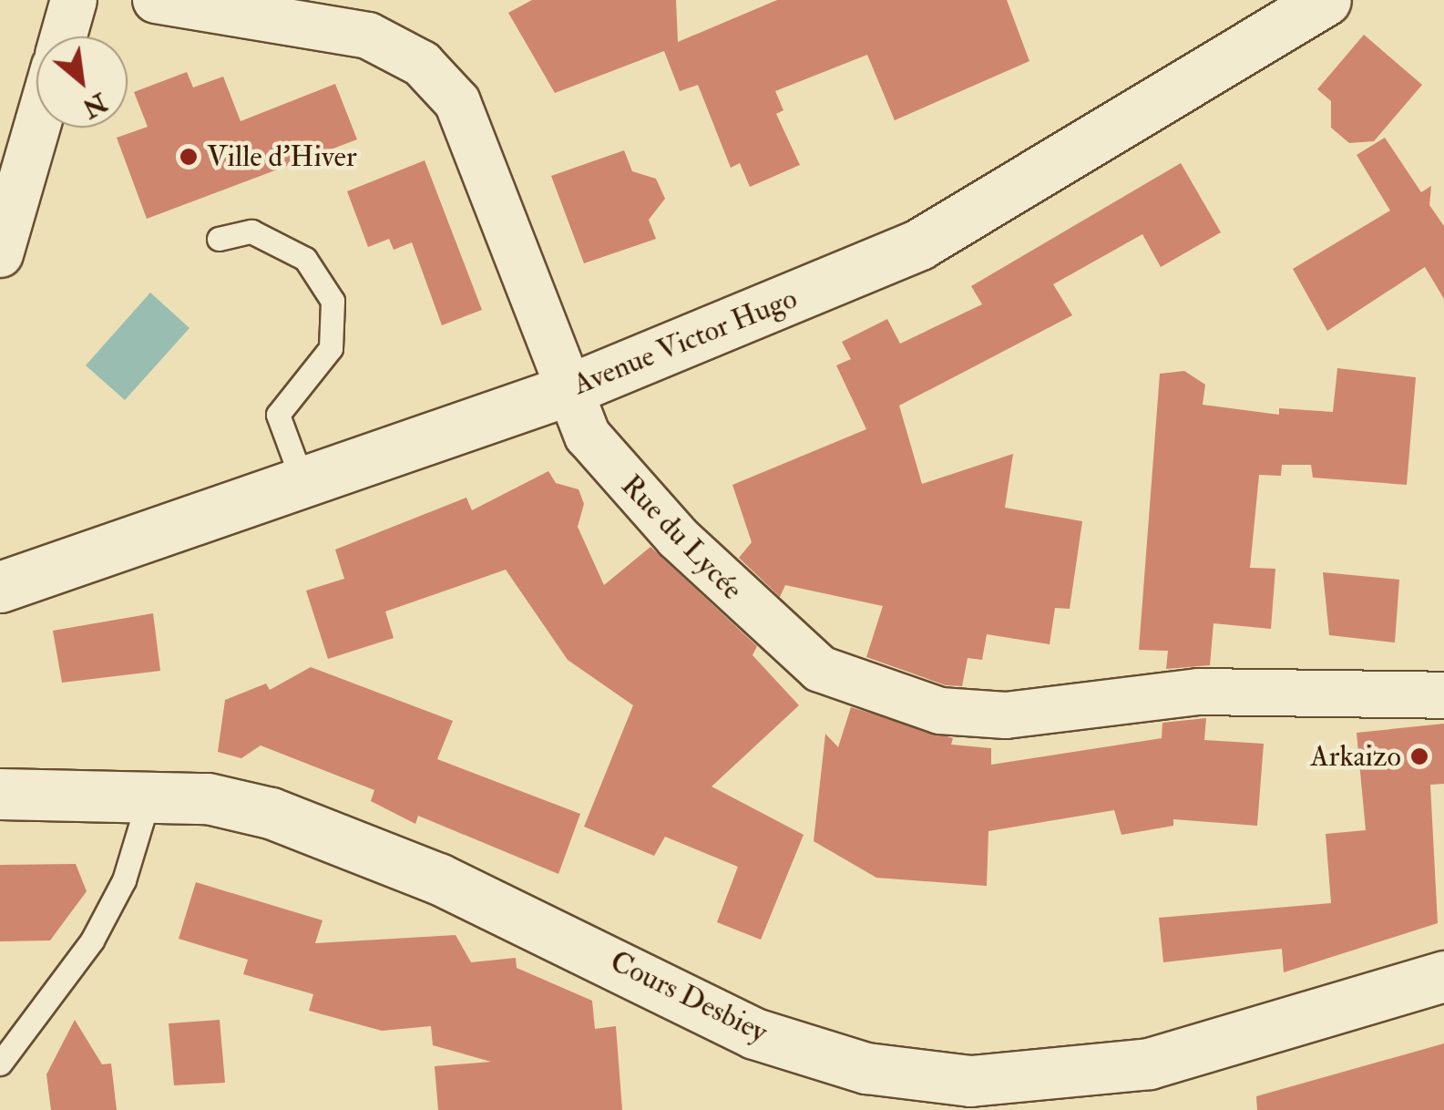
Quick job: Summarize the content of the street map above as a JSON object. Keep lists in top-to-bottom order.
{
  "streets": {
    "street": ["Avenue Victor Hugo", "Rue du Lycée", "Cours Desbiey"]
  },
  "crossings": [
    ["Avenue Victor Hugo", "Rue du Lycée"]
  ],
  "places": ["Ville d'Hiver", "Arkaizo"],
  "north": "bottom right"
}
